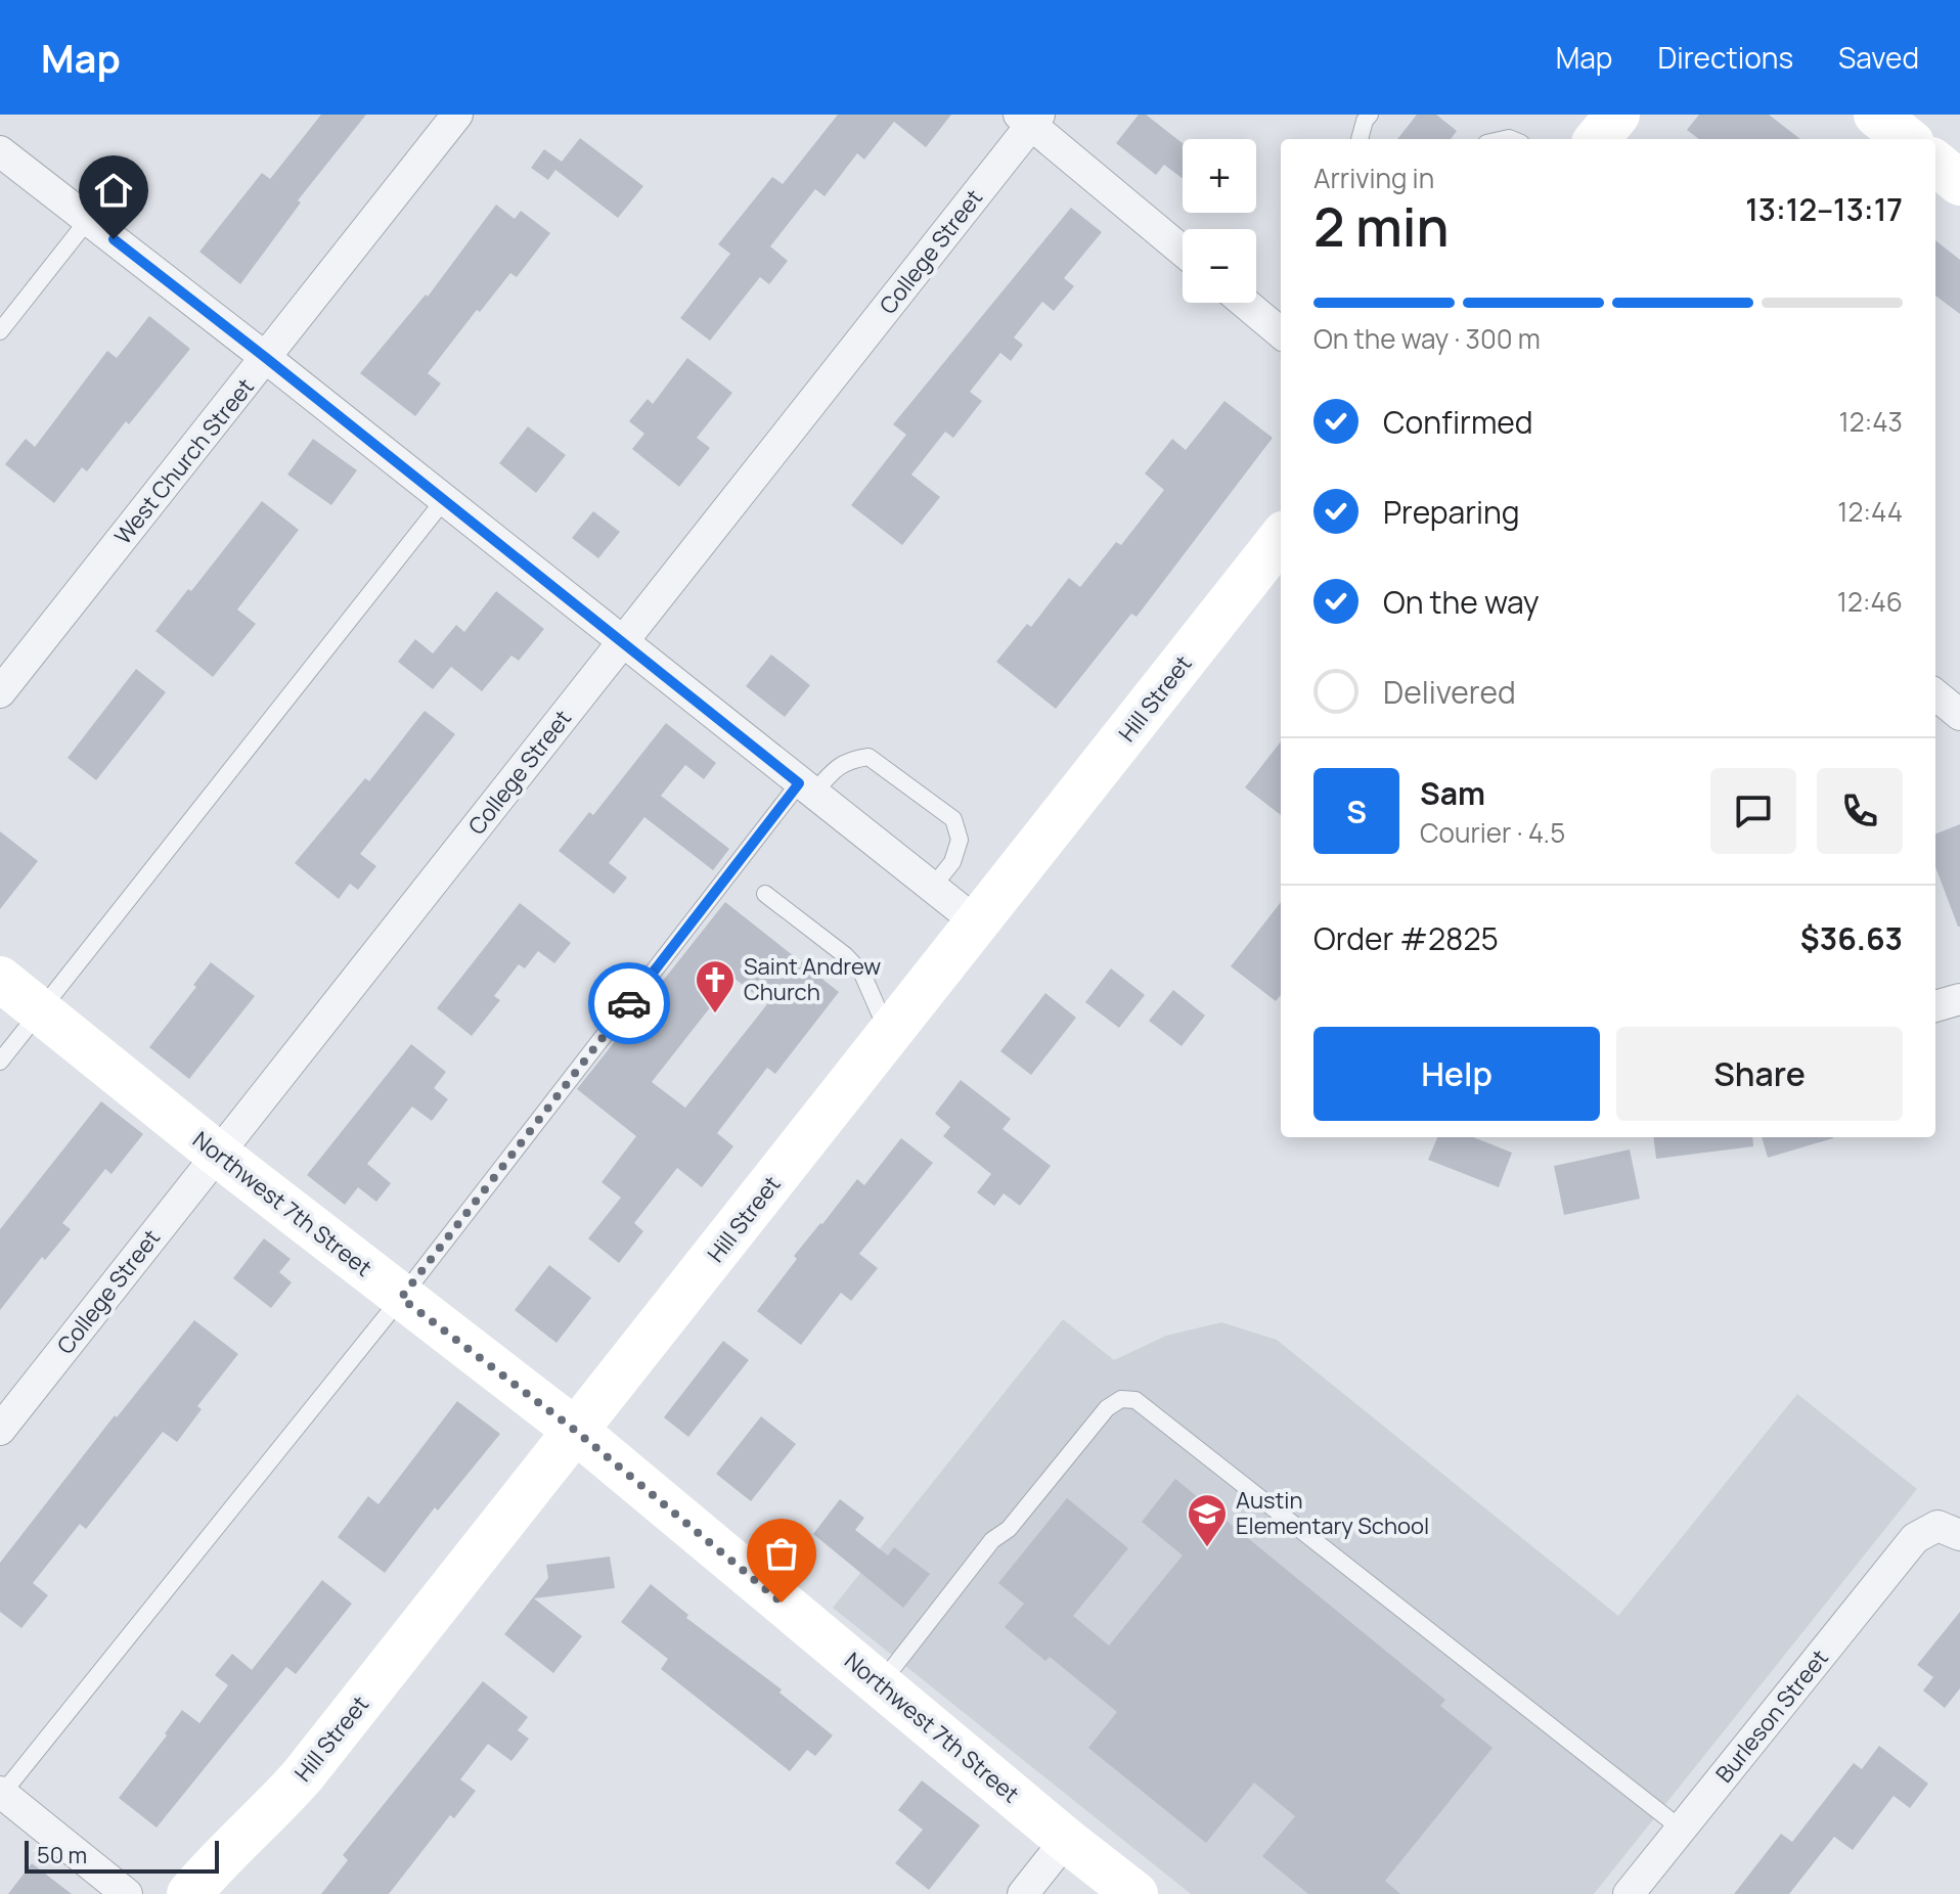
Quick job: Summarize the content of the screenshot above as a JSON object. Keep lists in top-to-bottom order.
{
  "streets": {
    "street": [
      "College Street",
      "West Church Street",
      "Hill Street",
      "Northwest 7th Street",
      "Burleson Street"
    ]
  },
  "crossings": [
    ["College Street", "Northwest 7th Street"],
    ["Hill Street", "Northwest 7th Street"]
  ],
  "places": {
    "church": ["Saint Andrew Church"],
    "school or university": ["Austin Elementary School"]
  },
  "scale_bar": "50 m",
  "page": {
    "header": "Map",
    "nav": ["Map", "Directions", "Saved"],
    "map_buttons": ["+", "−"],
    "heading": ["2 min", "Arriving in", "13:12–13:17"],
    "panel": [
      "Sam",
      "Courier · 4.5",
      "Order #2825",
      "$36.63"
    ],
    "bar": "On the way · 300 m",
    "list": [
      ["Confirmed", "12:43"],
      ["Preparing", "12:44"],
      ["On the way", "12:46"],
      "Delivered"
    ],
    "round": "S",
    "buttons": ["Help", "Share"],
    "scale": "50 m"
  }
}
